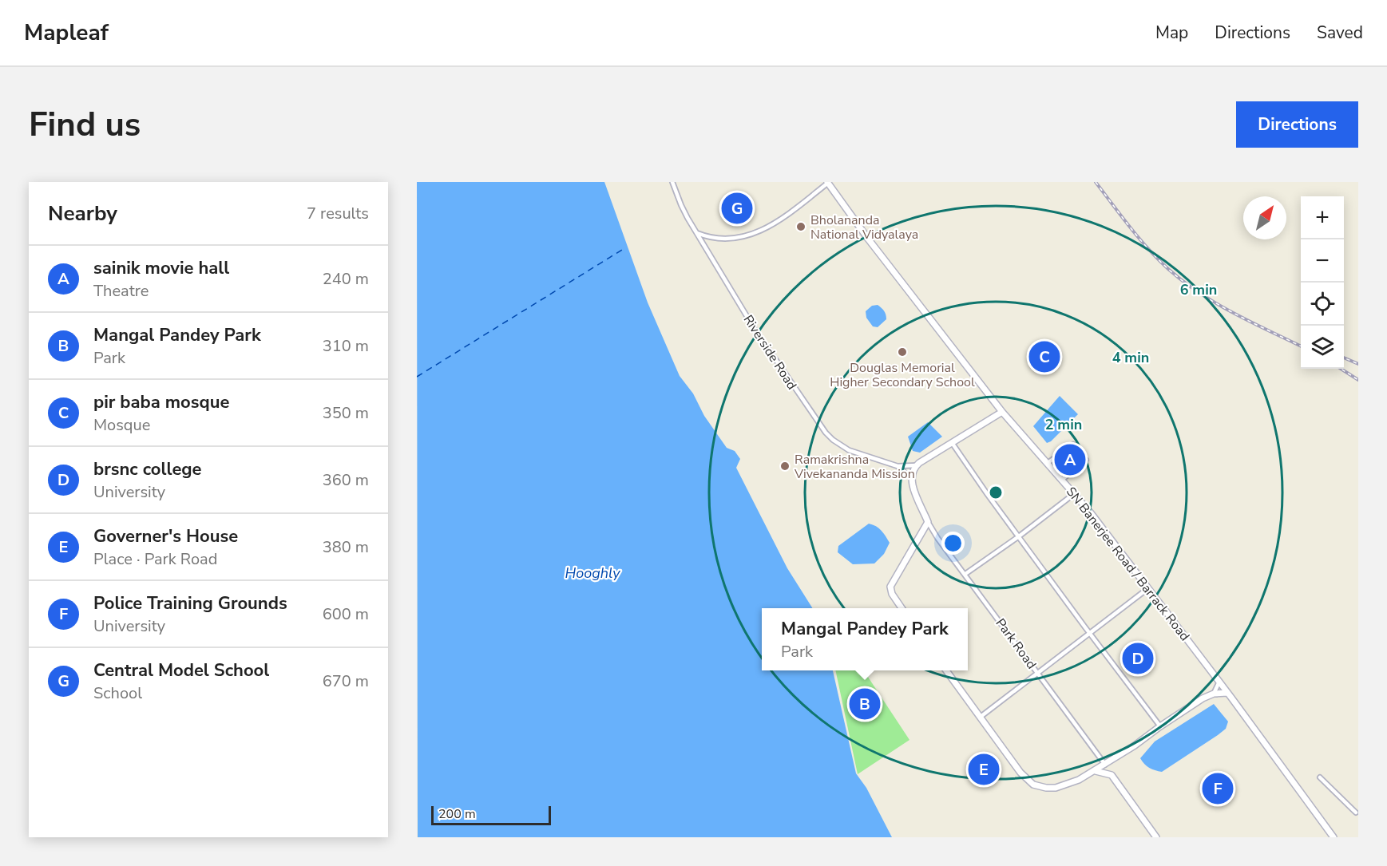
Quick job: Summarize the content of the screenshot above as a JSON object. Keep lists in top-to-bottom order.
{
  "streets": {
    "street": ["Riverside Road", "SN Banerjee Road / Barrack Road", "Park Road"]
  },
  "crossings": [
    ["Riverside Road", "Park Road"]
  ],
  "water": ["Hooghly"],
  "places": ["Bholananda National Vidyalaya", "Douglas Memorial Higher Secondary School", "Ramakrishna Vivekananda Mission"],
  "scale_bar": "200 m",
  "north": "top right",
  "page": {
    "header": "Mapleaf",
    "nav": ["Map", "Directions", "Saved"],
    "buttons": "Directions",
    "title": "Find us",
    "heading": ["Nearby", "7 results"],
    "pins": [
      "G",
      "C",
      "A",
      "D",
      "B",
      "E",
      "F"
    ],
    "map_buttons": ["+", "−"],
    "list": [
      {
        "mark": "A",
        "name": "sainik movie hall",
        "note": "Theatre",
        "value": "240 m"
      },
      {
        "mark": "B",
        "name": "Mangal Pandey Park",
        "note": "Park",
        "value": "310 m"
      },
      {
        "mark": "C",
        "name": "pir baba mosque",
        "note": "Mosque",
        "value": "350 m"
      },
      {
        "mark": "D",
        "name": "brsnc college",
        "note": "University",
        "value": "360 m"
      },
      {
        "mark": "E",
        "name": "Governer's House",
        "note": "Place · Park Road",
        "value": "380 m"
      },
      {
        "mark": "F",
        "name": "Police Training Grounds",
        "note": "University",
        "value": "600 m"
      },
      {
        "mark": "G",
        "name": "Central Model School",
        "note": "School",
        "value": "670 m"
      }
    ],
    "popup": ["Mangal Pandey Park", "Park"],
    "scale": "200 m"
  },
  "rings": ["6 min", "4 min", "2 min"]
}
